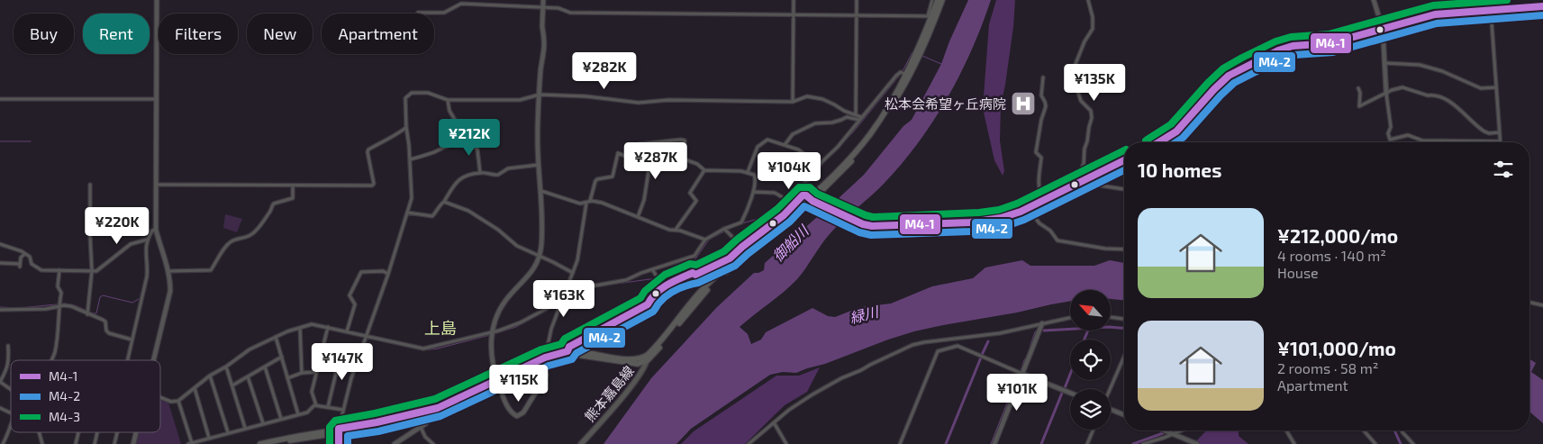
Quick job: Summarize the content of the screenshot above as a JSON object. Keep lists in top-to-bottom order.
{
  "streets": {
    "main road": ["熊本嘉島線"]
  },
  "districts": ["上島"],
  "water": ["御船川", "緑川"],
  "places": {
    "hospital": ["松本会希望ヶ丘病院"]
  },
  "lines": ["transit line M4-3", "transit line M4-1", "transit line M4-2"],
  "legend": ["M4-1", "M4-2", "M4-3"],
  "north": "top left",
  "page": {
    "chip": [
      "Buy",
      "Rent",
      "Filters",
      "New",
      "Apartment"
    ],
    "price": [
      "¥282K",
      "¥135K",
      "¥212K",
      "¥287K",
      "¥104K",
      "¥220K",
      "¥163K",
      "¥147K",
      "¥115K",
      "¥101K"
    ],
    "heading": "10 homes",
    "list": [
      {
        "name": "¥212,000/mo",
        "note": "4 rooms · 140 m² · House"
      },
      {
        "name": "¥101,000/mo",
        "note": "2 rooms · 58 m² · Apartment"
      }
    ]
  }
}
